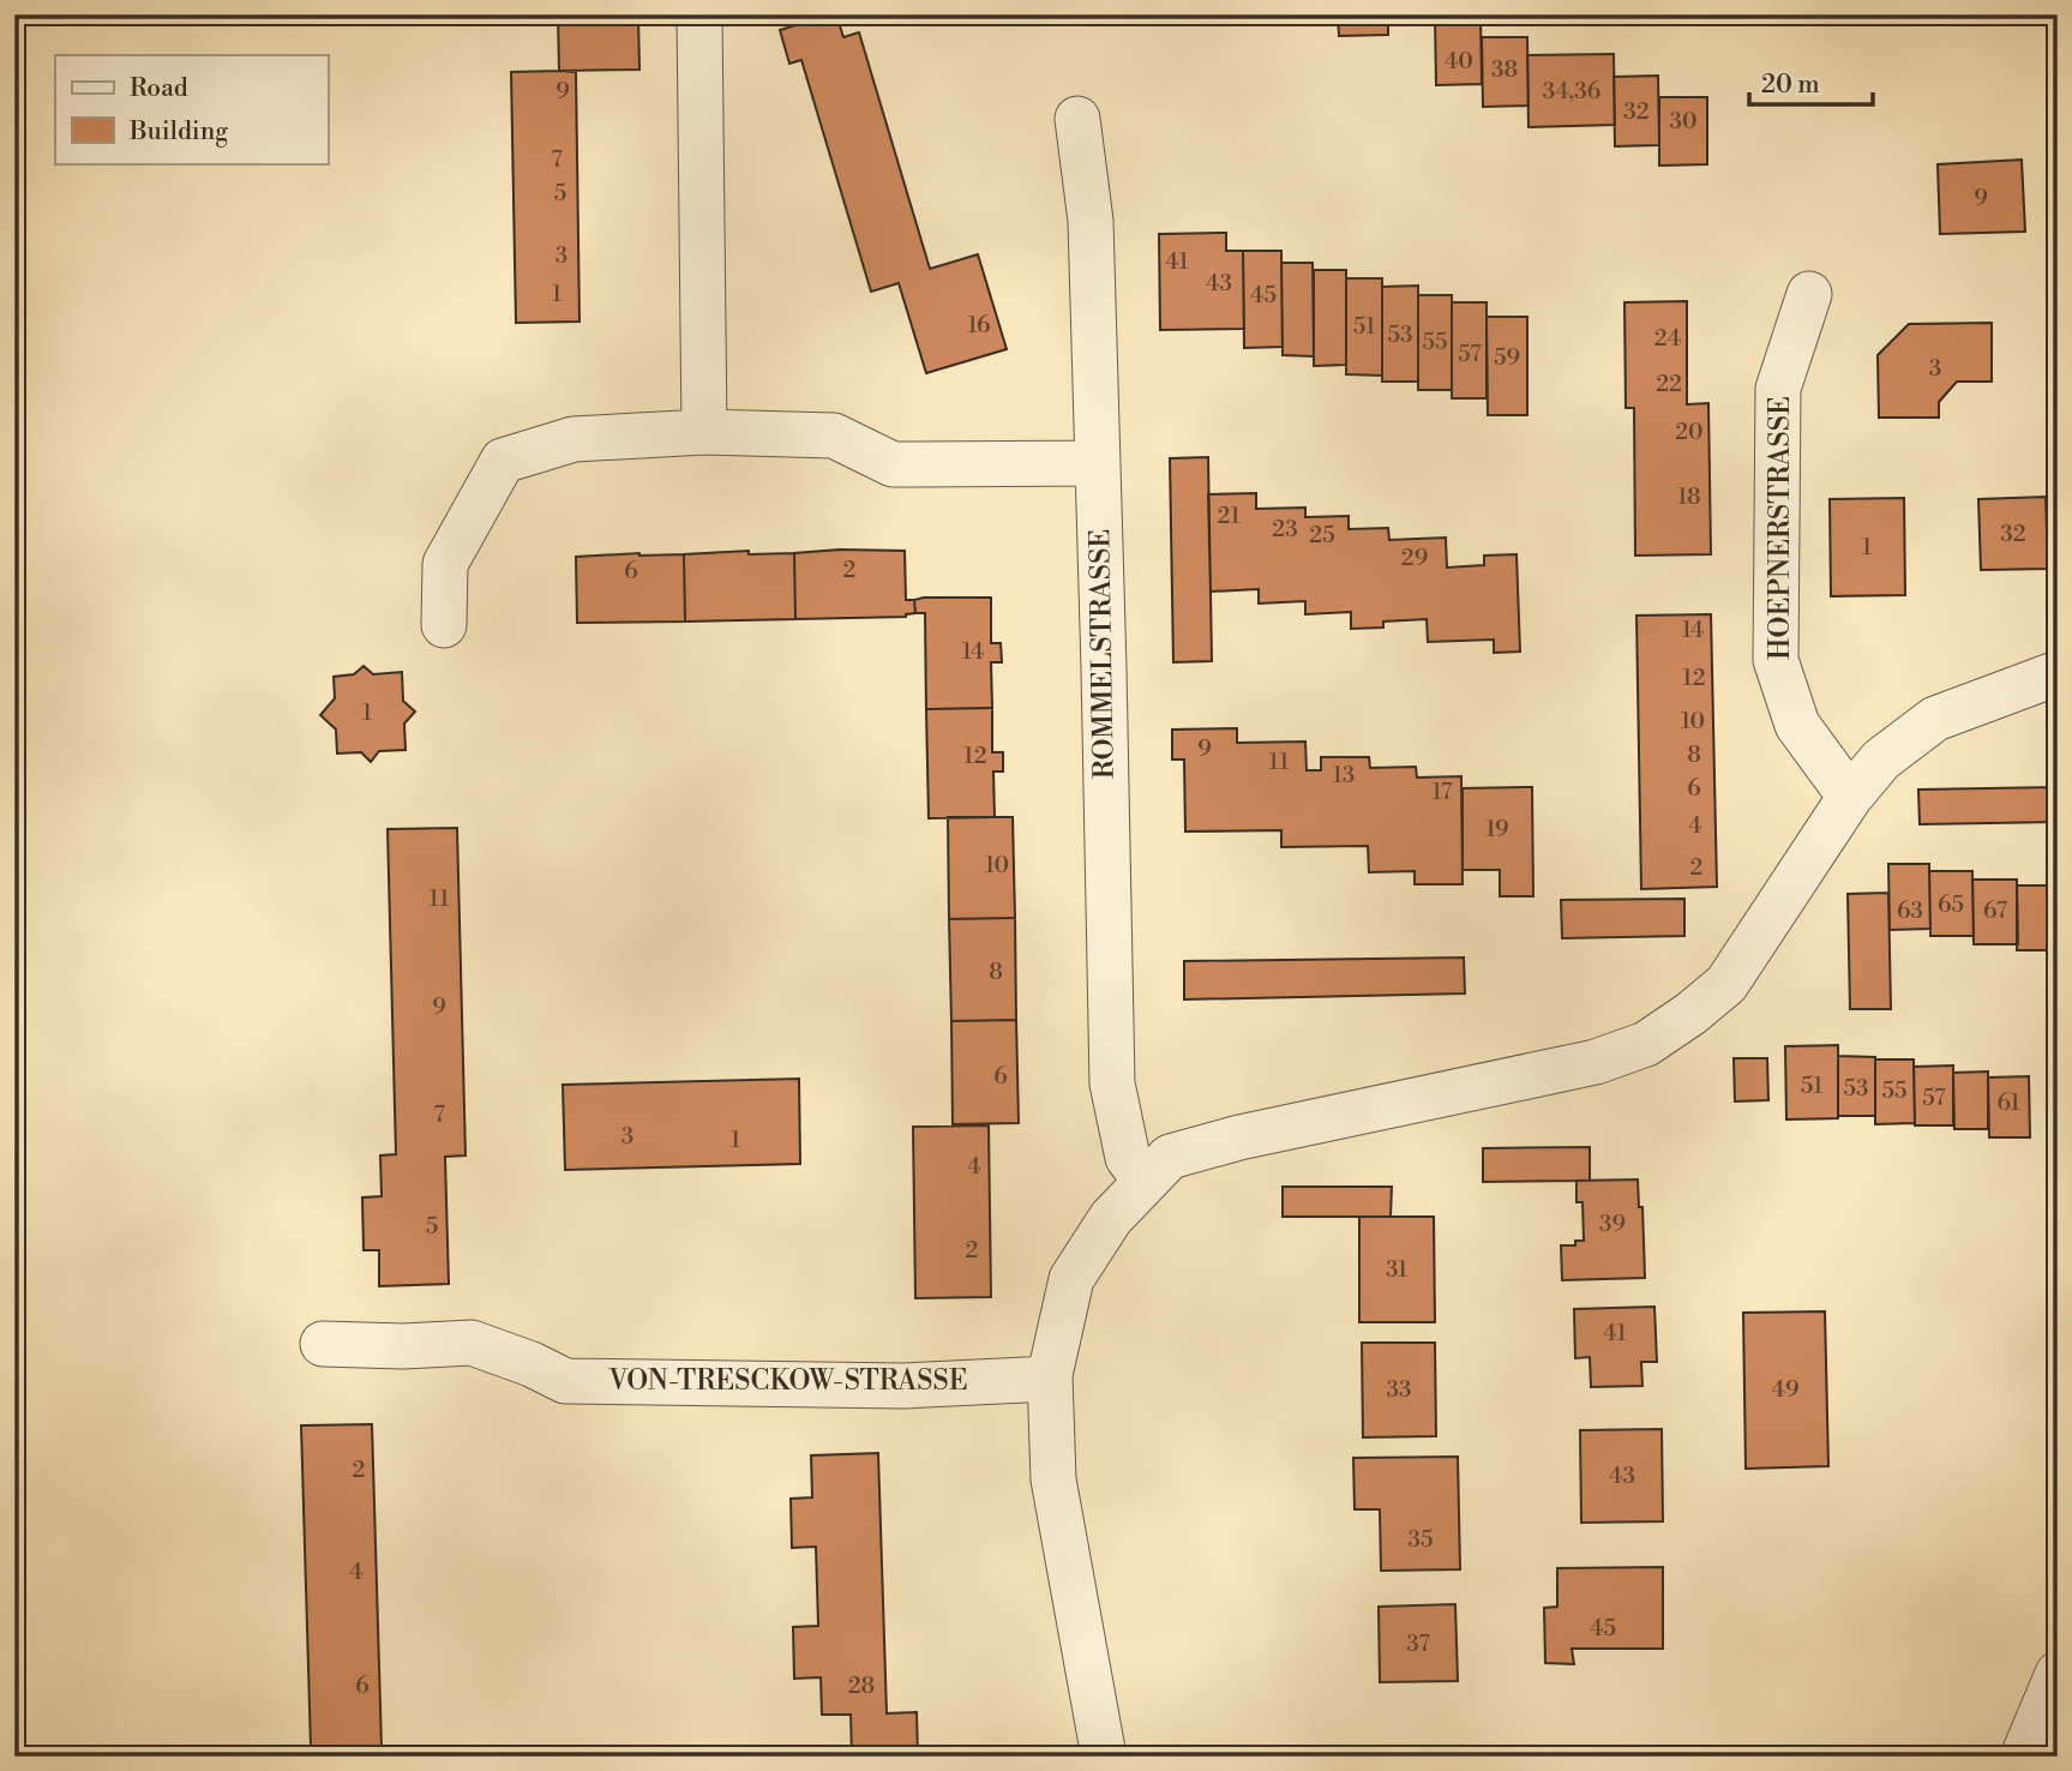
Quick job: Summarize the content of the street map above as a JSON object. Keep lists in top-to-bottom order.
{
  "streets": {
    "street": ["HOEPNERSTRASSE", "ROMMELSTRASSE", "VON-TRESCKOW-STRASSE"]
  },
  "house_numbers": [
    "40",
    "38",
    "9",
    "34,36",
    "32",
    "30",
    "7",
    "5",
    "9",
    "3",
    "41",
    "43",
    "1",
    "45",
    "16",
    "51",
    "53",
    "24",
    "55",
    "57",
    "59",
    "3",
    "22",
    "20",
    "18",
    "21",
    "23",
    "32",
    "25",
    "1",
    "29",
    "2",
    "6",
    "14",
    "14",
    "12",
    "1",
    "10",
    "9",
    "8",
    "12",
    "11",
    "13",
    "6",
    "17",
    "4",
    "19",
    "10",
    "2",
    "11",
    "65",
    "63",
    "67",
    "8",
    "9",
    "6",
    "51",
    "53",
    "55",
    "57",
    "61",
    "7",
    "3",
    "1",
    "4",
    "39",
    "5",
    "2",
    "31",
    "41",
    "33",
    "49",
    "2",
    "43",
    "35",
    "4",
    "45",
    "37",
    "6",
    "28"
  ],
  "legend": ["Road", "Building"],
  "scale_bar": "20 m"
}
